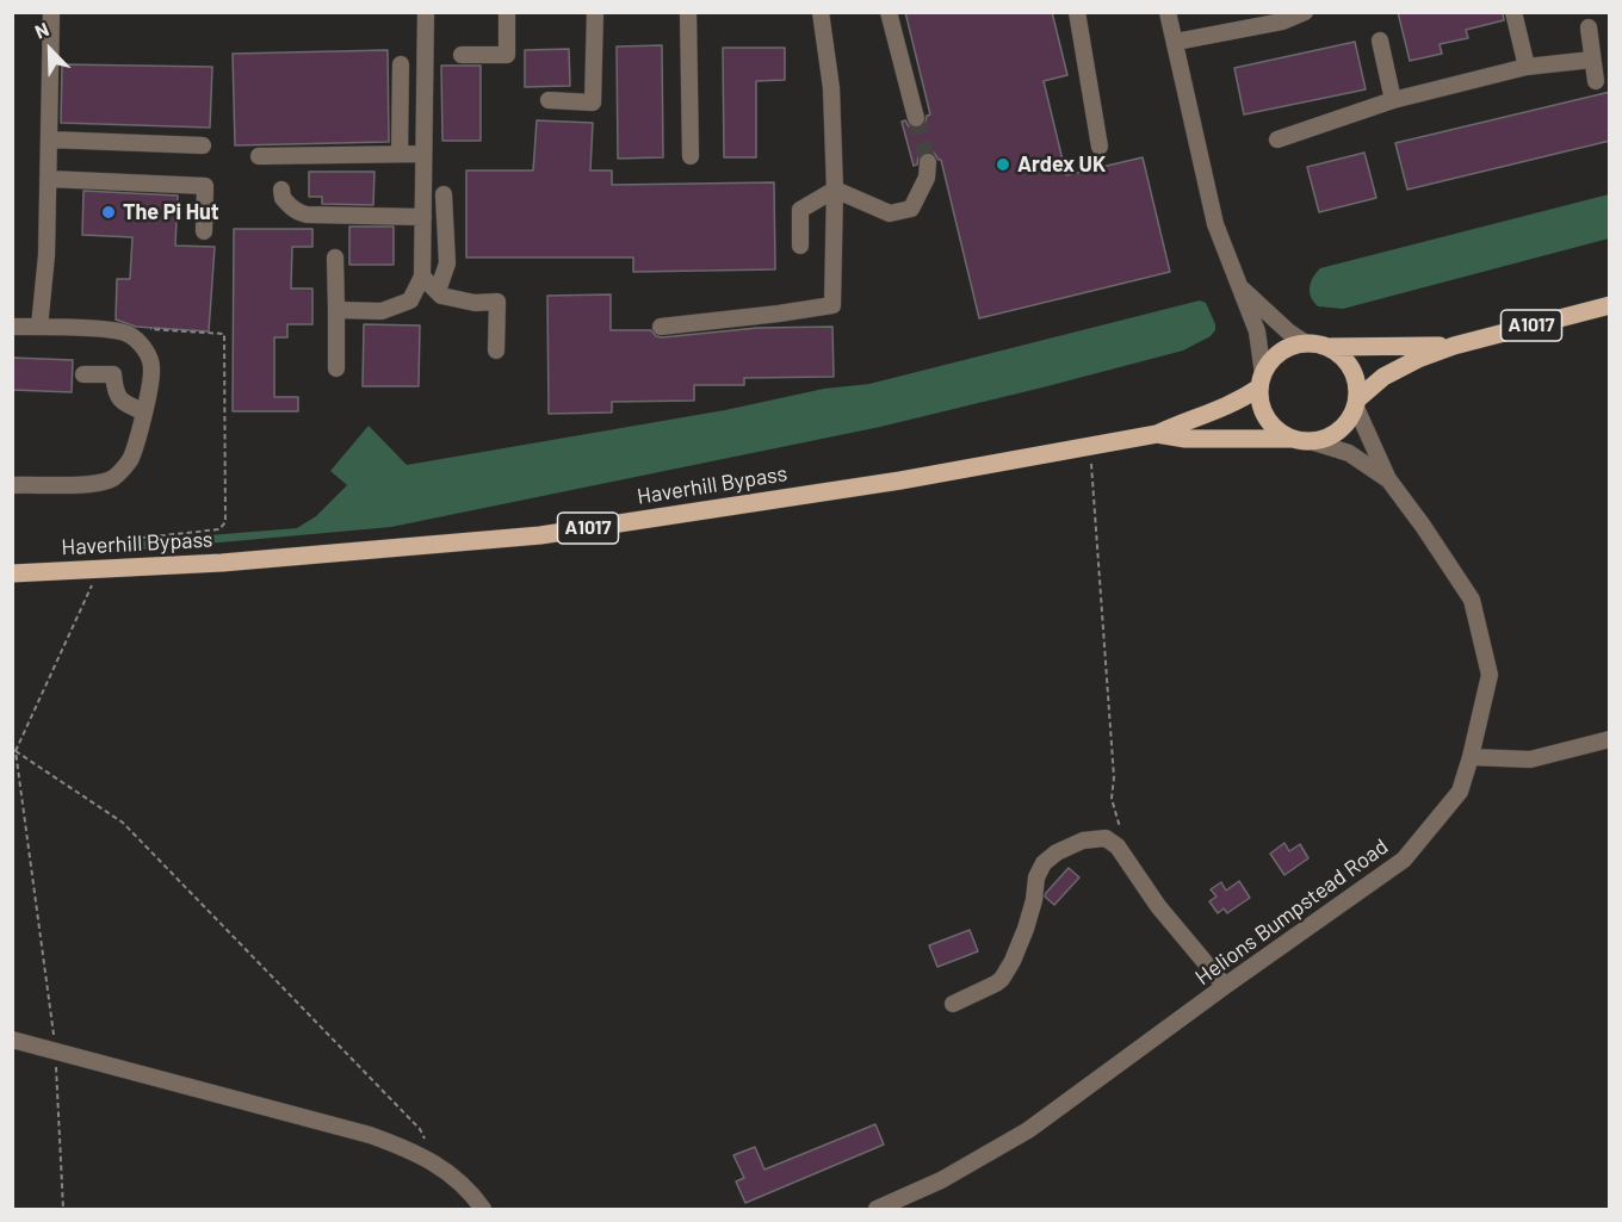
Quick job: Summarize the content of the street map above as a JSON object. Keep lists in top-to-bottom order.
{
  "streets": {
    "main road": ["A1017", "Haverhill Bypass"],
    "street": ["Helions Bumpstead Road"]
  },
  "crossings": [
    ["A1017", "Haverhill Bypass"],
    ["A1017", "Helions Bumpstead Road"],
    ["Haverhill Bypass", "Helions Bumpstead Road"]
  ],
  "places": ["Ardex UK", "The Pi Hut"],
  "north": "top left"
}
